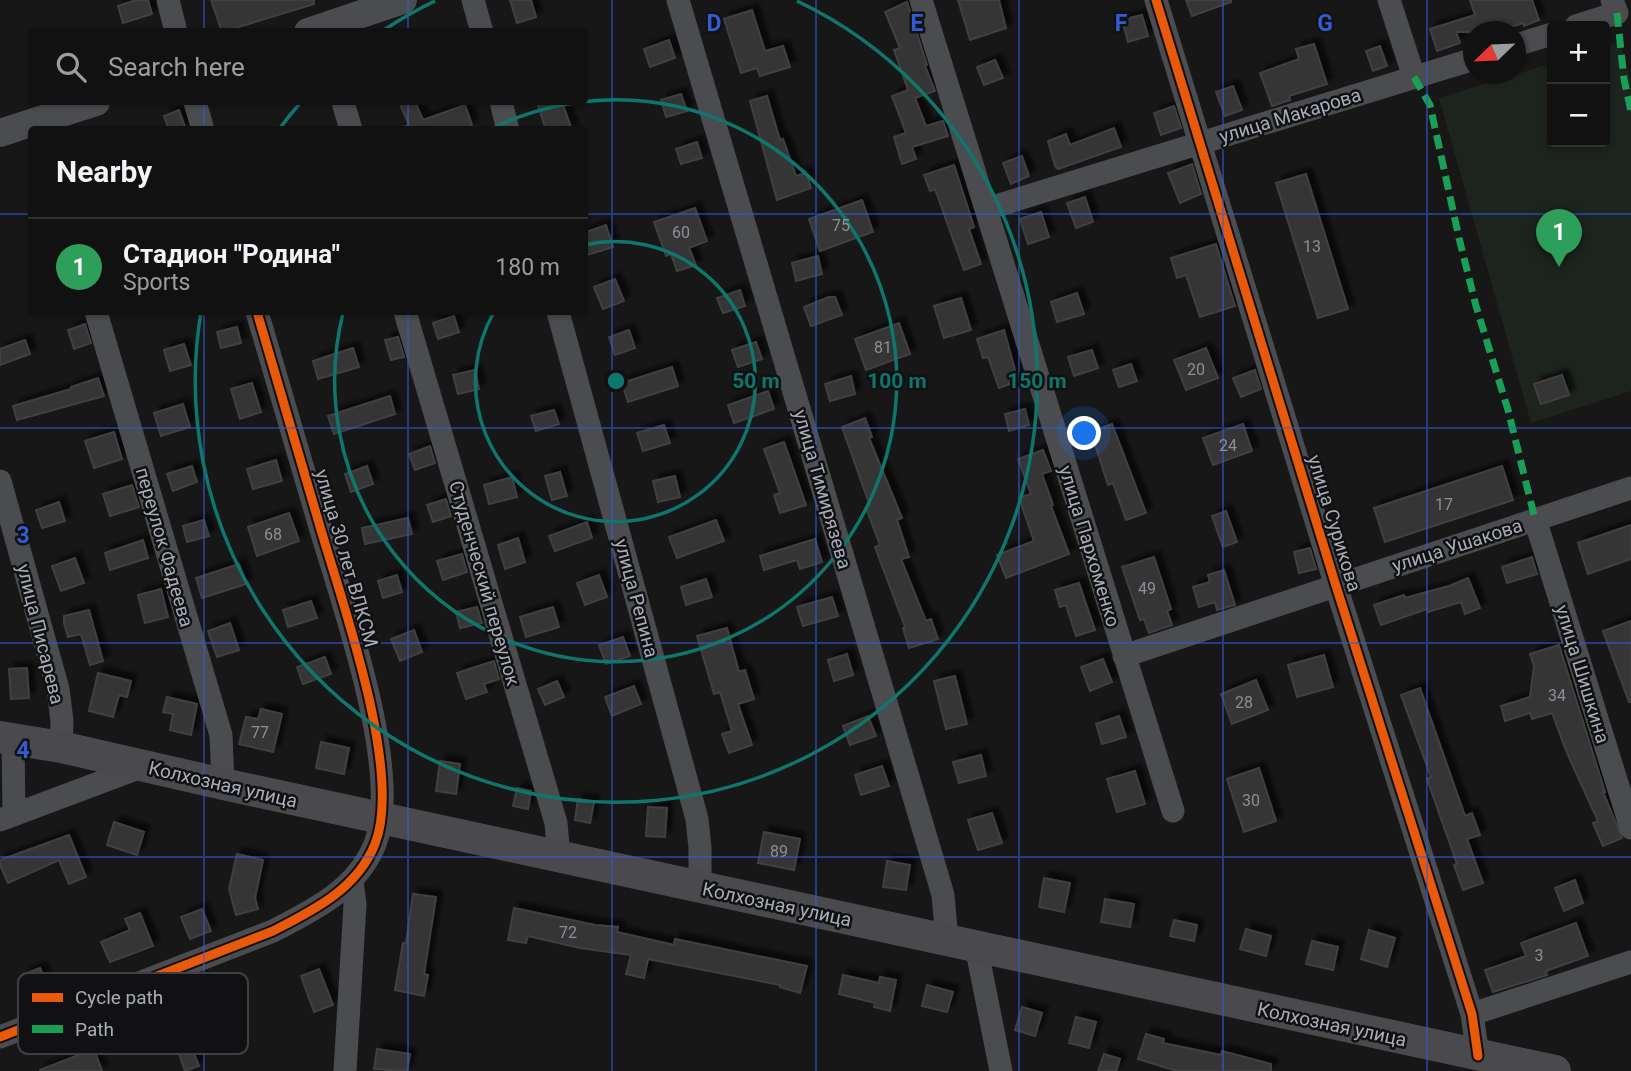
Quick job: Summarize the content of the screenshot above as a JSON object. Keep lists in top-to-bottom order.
{
  "streets": {
    "main road": ["Колхозная улица"],
    "street": [
      "улица Макарова",
      "улица Тимирязева",
      "улица Сурикова",
      "улица Ушакова",
      "улица Пархоменко",
      "переулок Фадеева",
      "улица 30 лет ВЛКСМ",
      "Студенческий переулок",
      "улица Репина",
      "улица Писарева",
      "улица Шишкина"
    ]
  },
  "crossings": [
    ["улица Макарова", "улица Сурикова"],
    ["улица Макарова", "улица Пархоменко"],
    ["улица Тимирязева", "Колхозная улица"],
    ["улица Сурикова", "улица Ушакова"],
    ["улица Сурикова", "Колхозная улица"],
    ["улица Ушакова", "улица Пархоменко"],
    ["улица Ушакова", "улица Шишкина"],
    ["переулок Фадеева", "Колхозная улица"],
    ["улица 30 лет ВЛКСМ", "Колхозная улица"],
    ["Студенческий переулок", "Колхозная улица"],
    ["улица Репина", "Колхозная улица"],
    ["улица Писарева", "Колхозная улица"]
  ],
  "house_numbers": [
    "75",
    "60",
    "13",
    "81",
    "20",
    "24",
    "17",
    "68",
    "49",
    "34",
    "28",
    "77",
    "30",
    "89",
    "72",
    "3"
  ],
  "legend": ["Cycle path", "Path"],
  "north": "bottom left",
  "page": {
    "map_buttons": ["+", "−"],
    "search": "Search here",
    "heading": "Nearby",
    "pins": "1",
    "list": [
      {
        "mark": "1",
        "name": "Стадион \"Родина\"",
        "note": "Sports",
        "value": "180 m"
      }
    ]
  },
  "grid": {
    "columns": [
      "D",
      "E",
      "F",
      "G"
    ],
    "rows": ["3", "4"]
  },
  "rings": ["50 m", "100 m", "150 m"]
}
